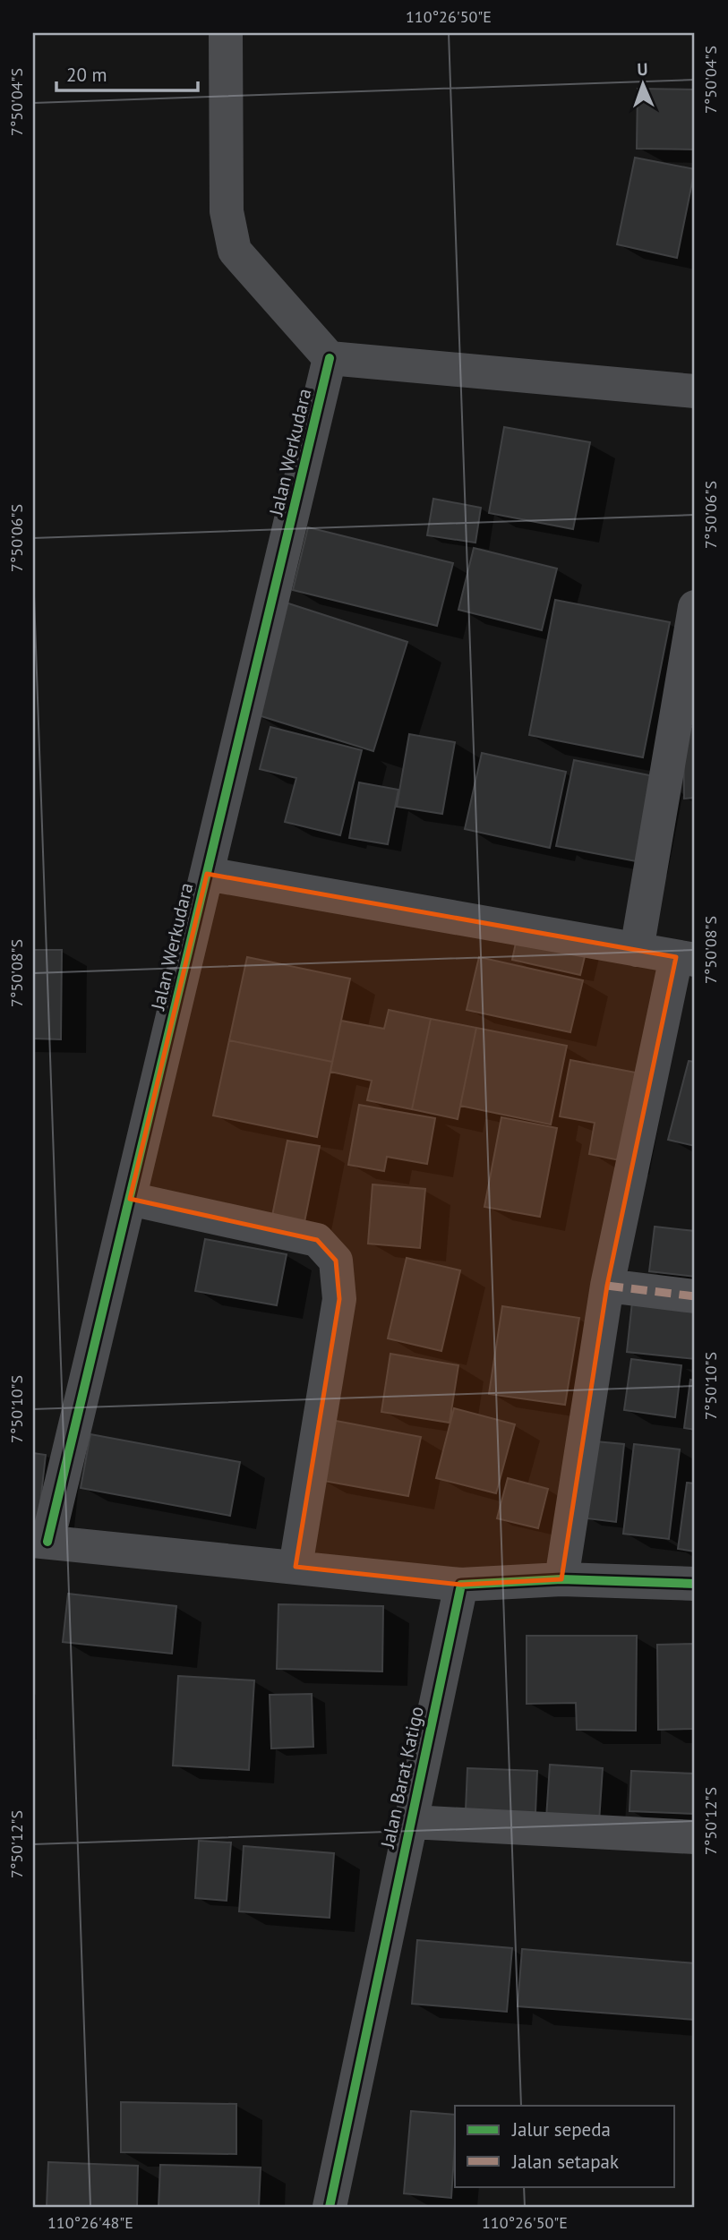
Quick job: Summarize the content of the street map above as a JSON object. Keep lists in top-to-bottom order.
{
  "streets": {
    "street": ["Jalan Werkudara", "Jalan Barat Katigo"]
  },
  "legend": ["Jalur sepeda", "Jalan setapak"],
  "scale_bar": "20 m",
  "north": "top",
  "coordinates": [
    "110°26'50\"E",
    "7°50'04\"S",
    "7°50'06\"S",
    "7°50'08\"S",
    "7°50'10\"S",
    "7°50'12\"S",
    "110°26'48\"E"
  ]
}
